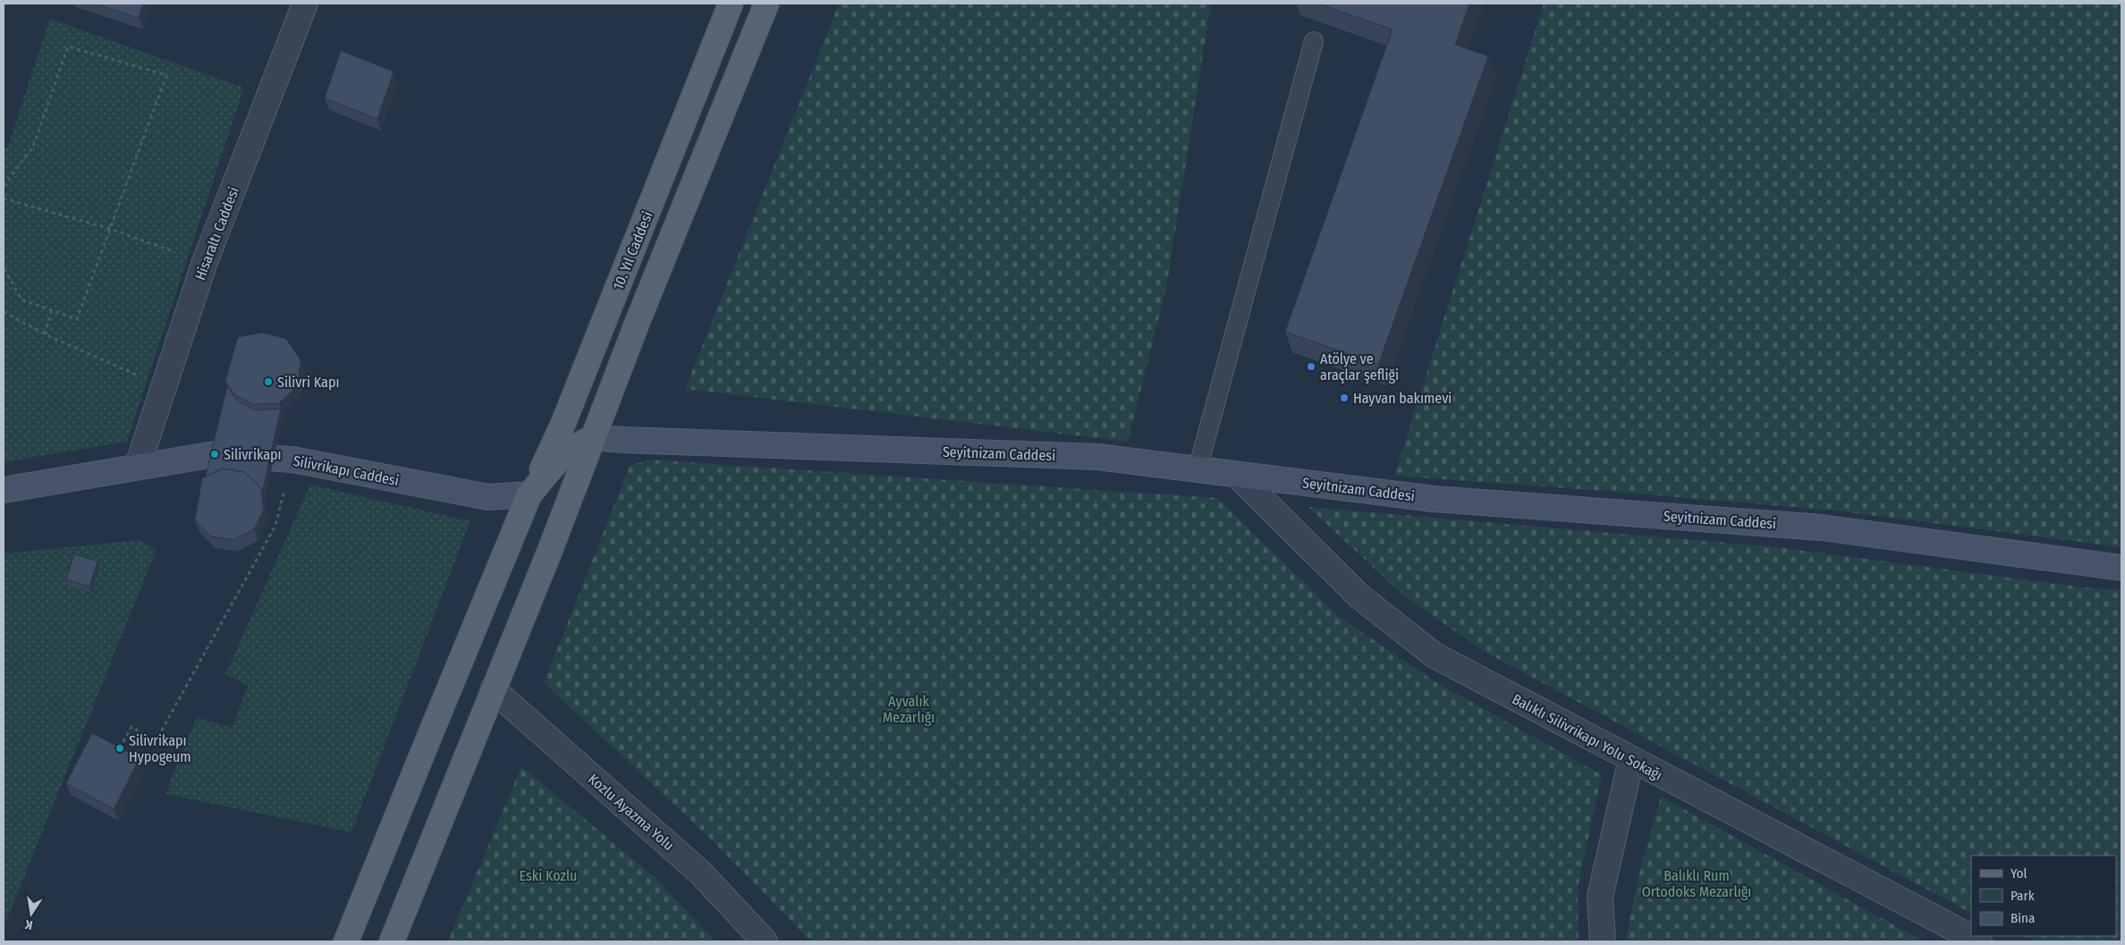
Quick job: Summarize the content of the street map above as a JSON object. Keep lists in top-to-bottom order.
{
  "streets": {
    "main road": ["10. Yıl Caddesi", "Seyitnizam Caddesi", "Silivrikapı Caddesi"],
    "street": ["Hisaraltı Caddesi", "Balıklı Silivrikapı Yolu Sokağı", "Kozlu Ayazma Yolu"]
  },
  "crossings": [
    ["Hisaraltı Caddesi", "Silivrikapı Caddesi"],
    ["10. Yıl Caddesi", "Silivrikapı Caddesi"],
    ["Seyitnizam Caddesi", "Balıklı Silivrikapı Yolu Sokağı"]
  ],
  "parks": ["Ayvalık Mezarlığı", "Eski Kozlu", "Balıklı Rum Ortodoks Mezarlığı"],
  "places": [
    "Atölye ve araçlar şefliği",
    "Silivri Kapı",
    "Hayvan bakımevi",
    "Silivrikapı",
    "Silivrikapı Hypogeum"
  ],
  "legend": ["Yol", "Park", "Bina"],
  "north": "bottom"
}
